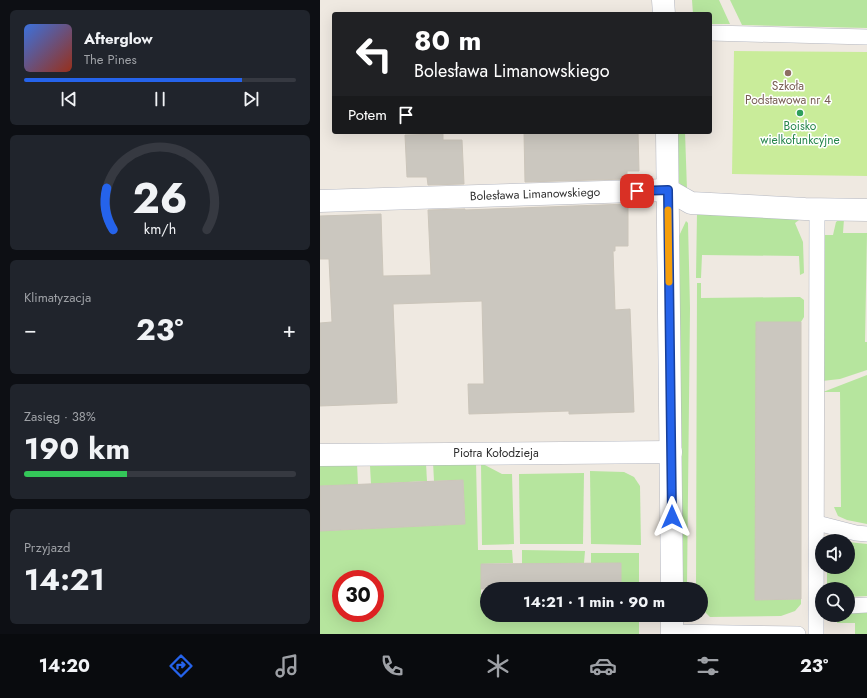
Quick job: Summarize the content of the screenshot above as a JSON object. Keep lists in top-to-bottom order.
{
  "streets": {
    "street": ["Bolesława Limanowskiego", "Piotra Kołodzieja"]
  },
  "places": ["Szkoła Podstawowa nr 4", "Boisko wielkofunkcyjne"],
  "page": {
    "turn": ["80 m", "Bolesława Limanowskiego"],
    "song": ["Afterglow", "The Pines"],
    "then": "Potem",
    "tile": [
      "Klimatyzacja",
      ["Zasięg · 38%", "190 km"],
      ["Przyjazd", "14:21"]
    ],
    "heat": ["−", "23°", "+"],
    "limit": "30",
    "trip": "14:21 · 1 min · 90 m",
    "tabs": ["14:20", "23°"],
    "gauge": ["26", "km/h"]
  }
}
